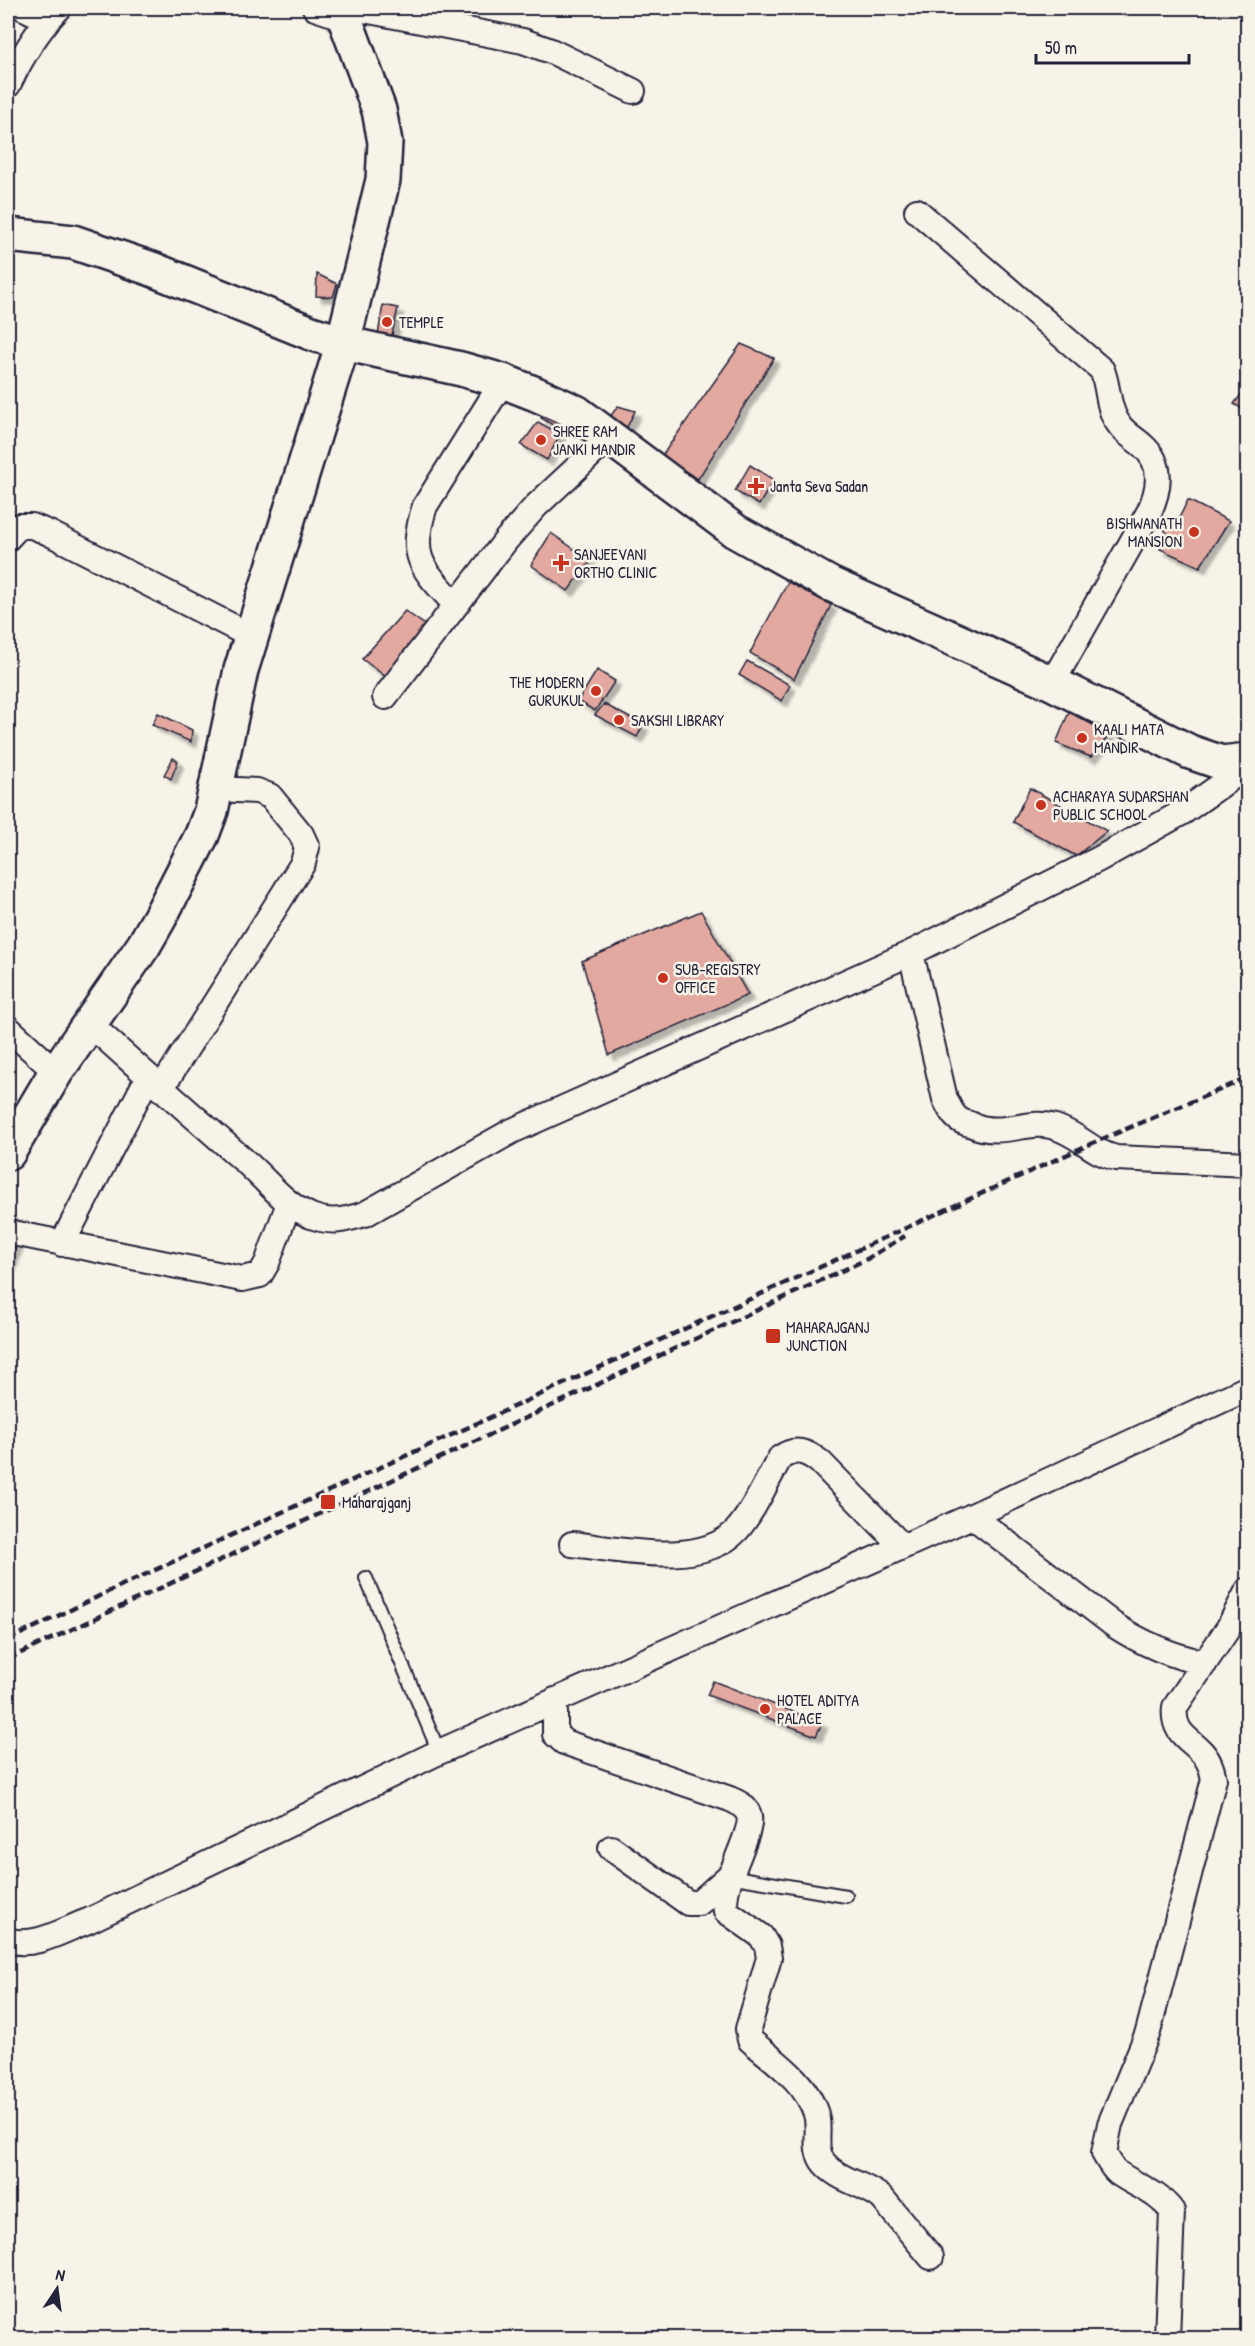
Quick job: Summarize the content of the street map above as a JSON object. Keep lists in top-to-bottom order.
{
  "places": {
    "other": [
      "TEMPLE",
      "SHREE RAM JANKI MANDIR",
      "BISHWANATH MANSION",
      "THE MODERN GURUKUL",
      "SAKSHI LIBRARY",
      "KAALI MATA MANDIR",
      "ACHARAYA SUDARSHAN PUBLIC SCHOOL",
      "SUB-REGISTRY OFFICE",
      "HOTEL ADITYA PALACE"
    ],
    "health": ["Janta Seva Sadan", "SANJEEVANI ORTHO CLINIC"],
    "transit": ["MAHARAJGANJ JUNCTION", "Maharajganj"]
  },
  "scale_bar": "50 m",
  "north": "top"
}
